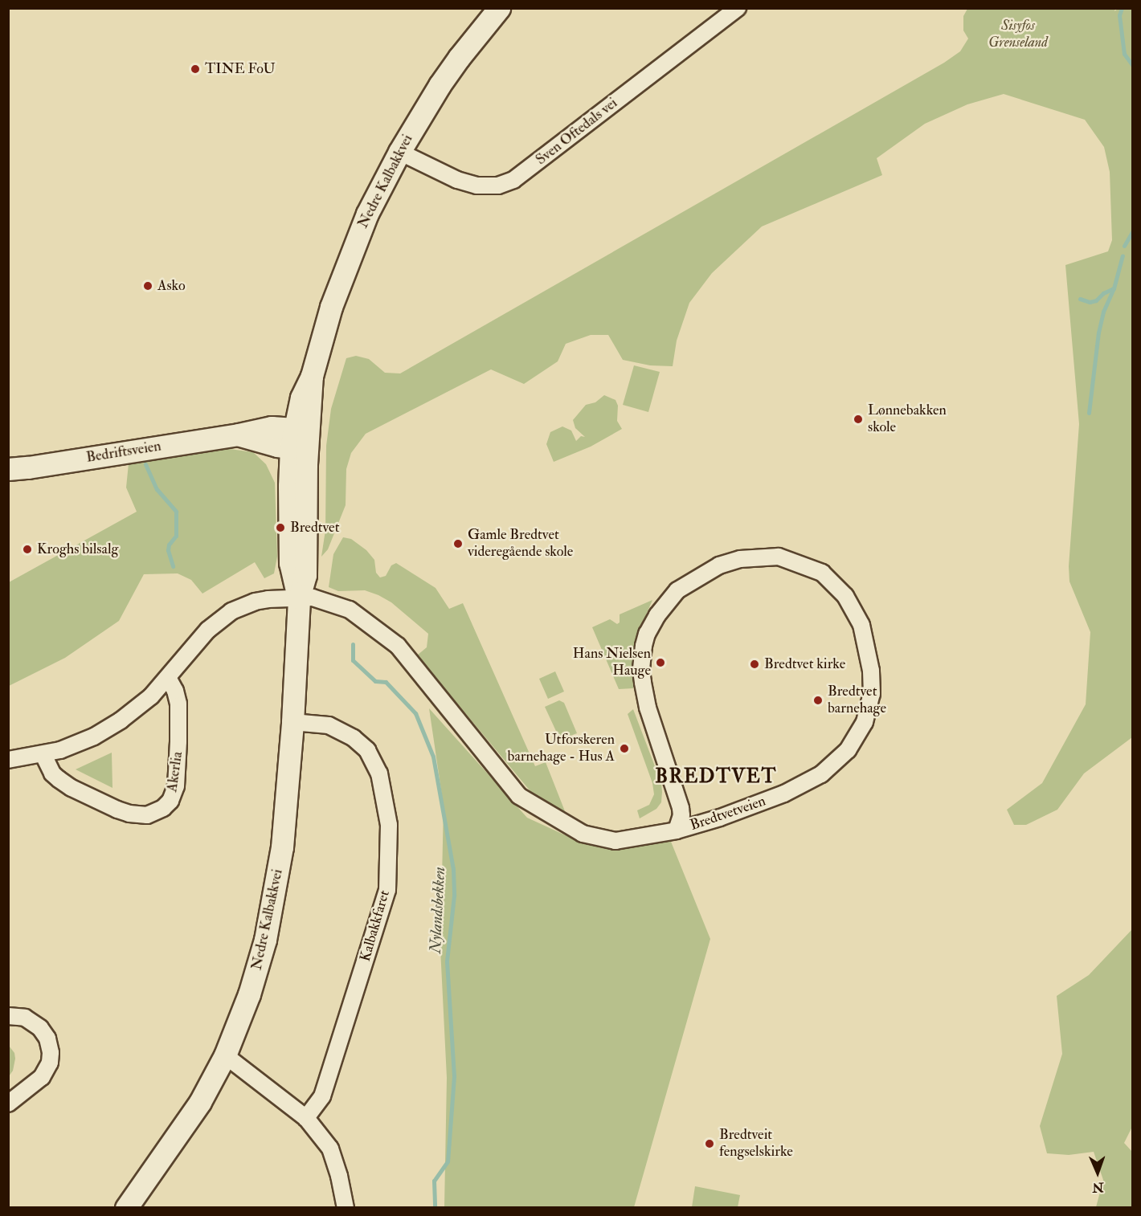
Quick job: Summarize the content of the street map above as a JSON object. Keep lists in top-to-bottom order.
{
  "streets": {
    "main road": ["Nedre Kalbakkvei", "Bedriftsveien"],
    "street": [
      "Sven Oftedals vei",
      "Akerlia",
      "Bredtvetveien",
      "Kalbakkfaret"
    ]
  },
  "crossings": [
    ["Sven Oftedals vei", "Nedre Kalbakkvei"],
    ["Nedre Kalbakkvei", "Bedriftsveien"],
    ["Nedre Kalbakkvei", "Bredtvetveien"],
    ["Nedre Kalbakkvei", "Kalbakkfaret"]
  ],
  "districts": ["BREDTVET"],
  "water": ["Nylandsbekken"],
  "parks": ["Sisyfos Grenseland"],
  "places": [
    "TINE FoU",
    "Asko",
    "Lønnebakken skole",
    "Bredtvet",
    "Gamle Bredtvet videregående skole",
    "Kroghs bilsalg",
    "Hans Nielsen Hauge",
    "Bredtvet kirke",
    "Bredtvet barnehage",
    "Utforskeren barnehage - Hus A",
    "Bredtveit fengselskirke"
  ],
  "north": "bottom"
}
